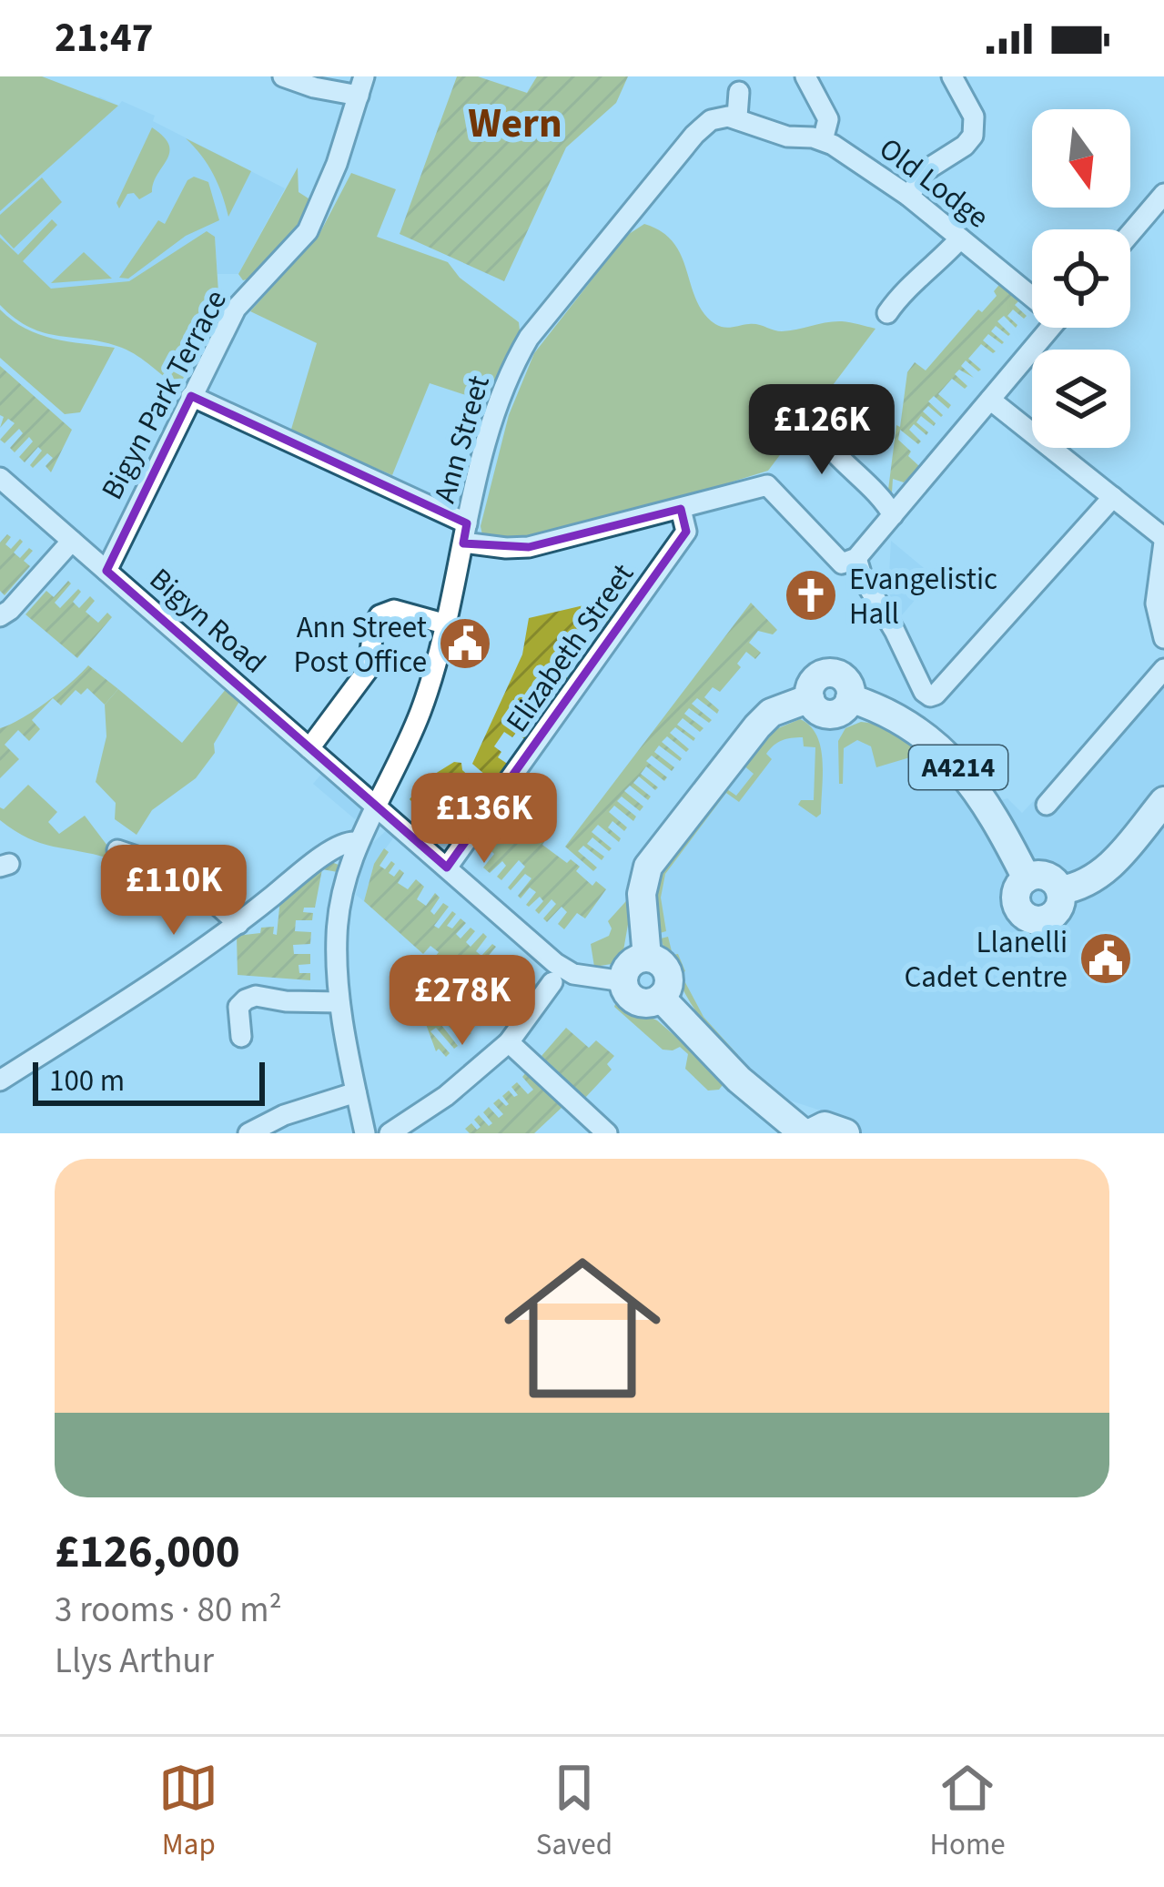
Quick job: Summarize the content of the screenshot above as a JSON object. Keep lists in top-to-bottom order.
{
  "streets": {
    "main road": ["A4214"],
    "street": [
      "Old Lodge",
      "Bigyn Park Terrace",
      "Ann Street",
      "Bigyn Road",
      "Elizabeth Street"
    ]
  },
  "crossings": [
    ["Old Lodge", "Ann Street"],
    ["Bigyn Park Terrace", "Bigyn Road"],
    ["Ann Street", "Bigyn Road"],
    ["Bigyn Road", "Elizabeth Street"],
    ["Bigyn Road", "A4214"]
  ],
  "districts": ["Wern"],
  "places": {
    "church": ["Evangelistic Hall"],
    "public building": ["Ann Street Post Office", "Llanelli Cadet Centre"]
  },
  "scale_bar": "100 m",
  "north": "bottom",
  "page": {
    "status": "21:47",
    "price": [
      "£126K",
      "£136K",
      "£110K",
      "£278K"
    ],
    "scale": "100 m",
    "list": [
      {
        "name": "£126,000",
        "note": "3 rooms · 80 m² · Llys Arthur"
      }
    ],
    "tabs": ["Map", "Saved", "Home"]
  }
}
